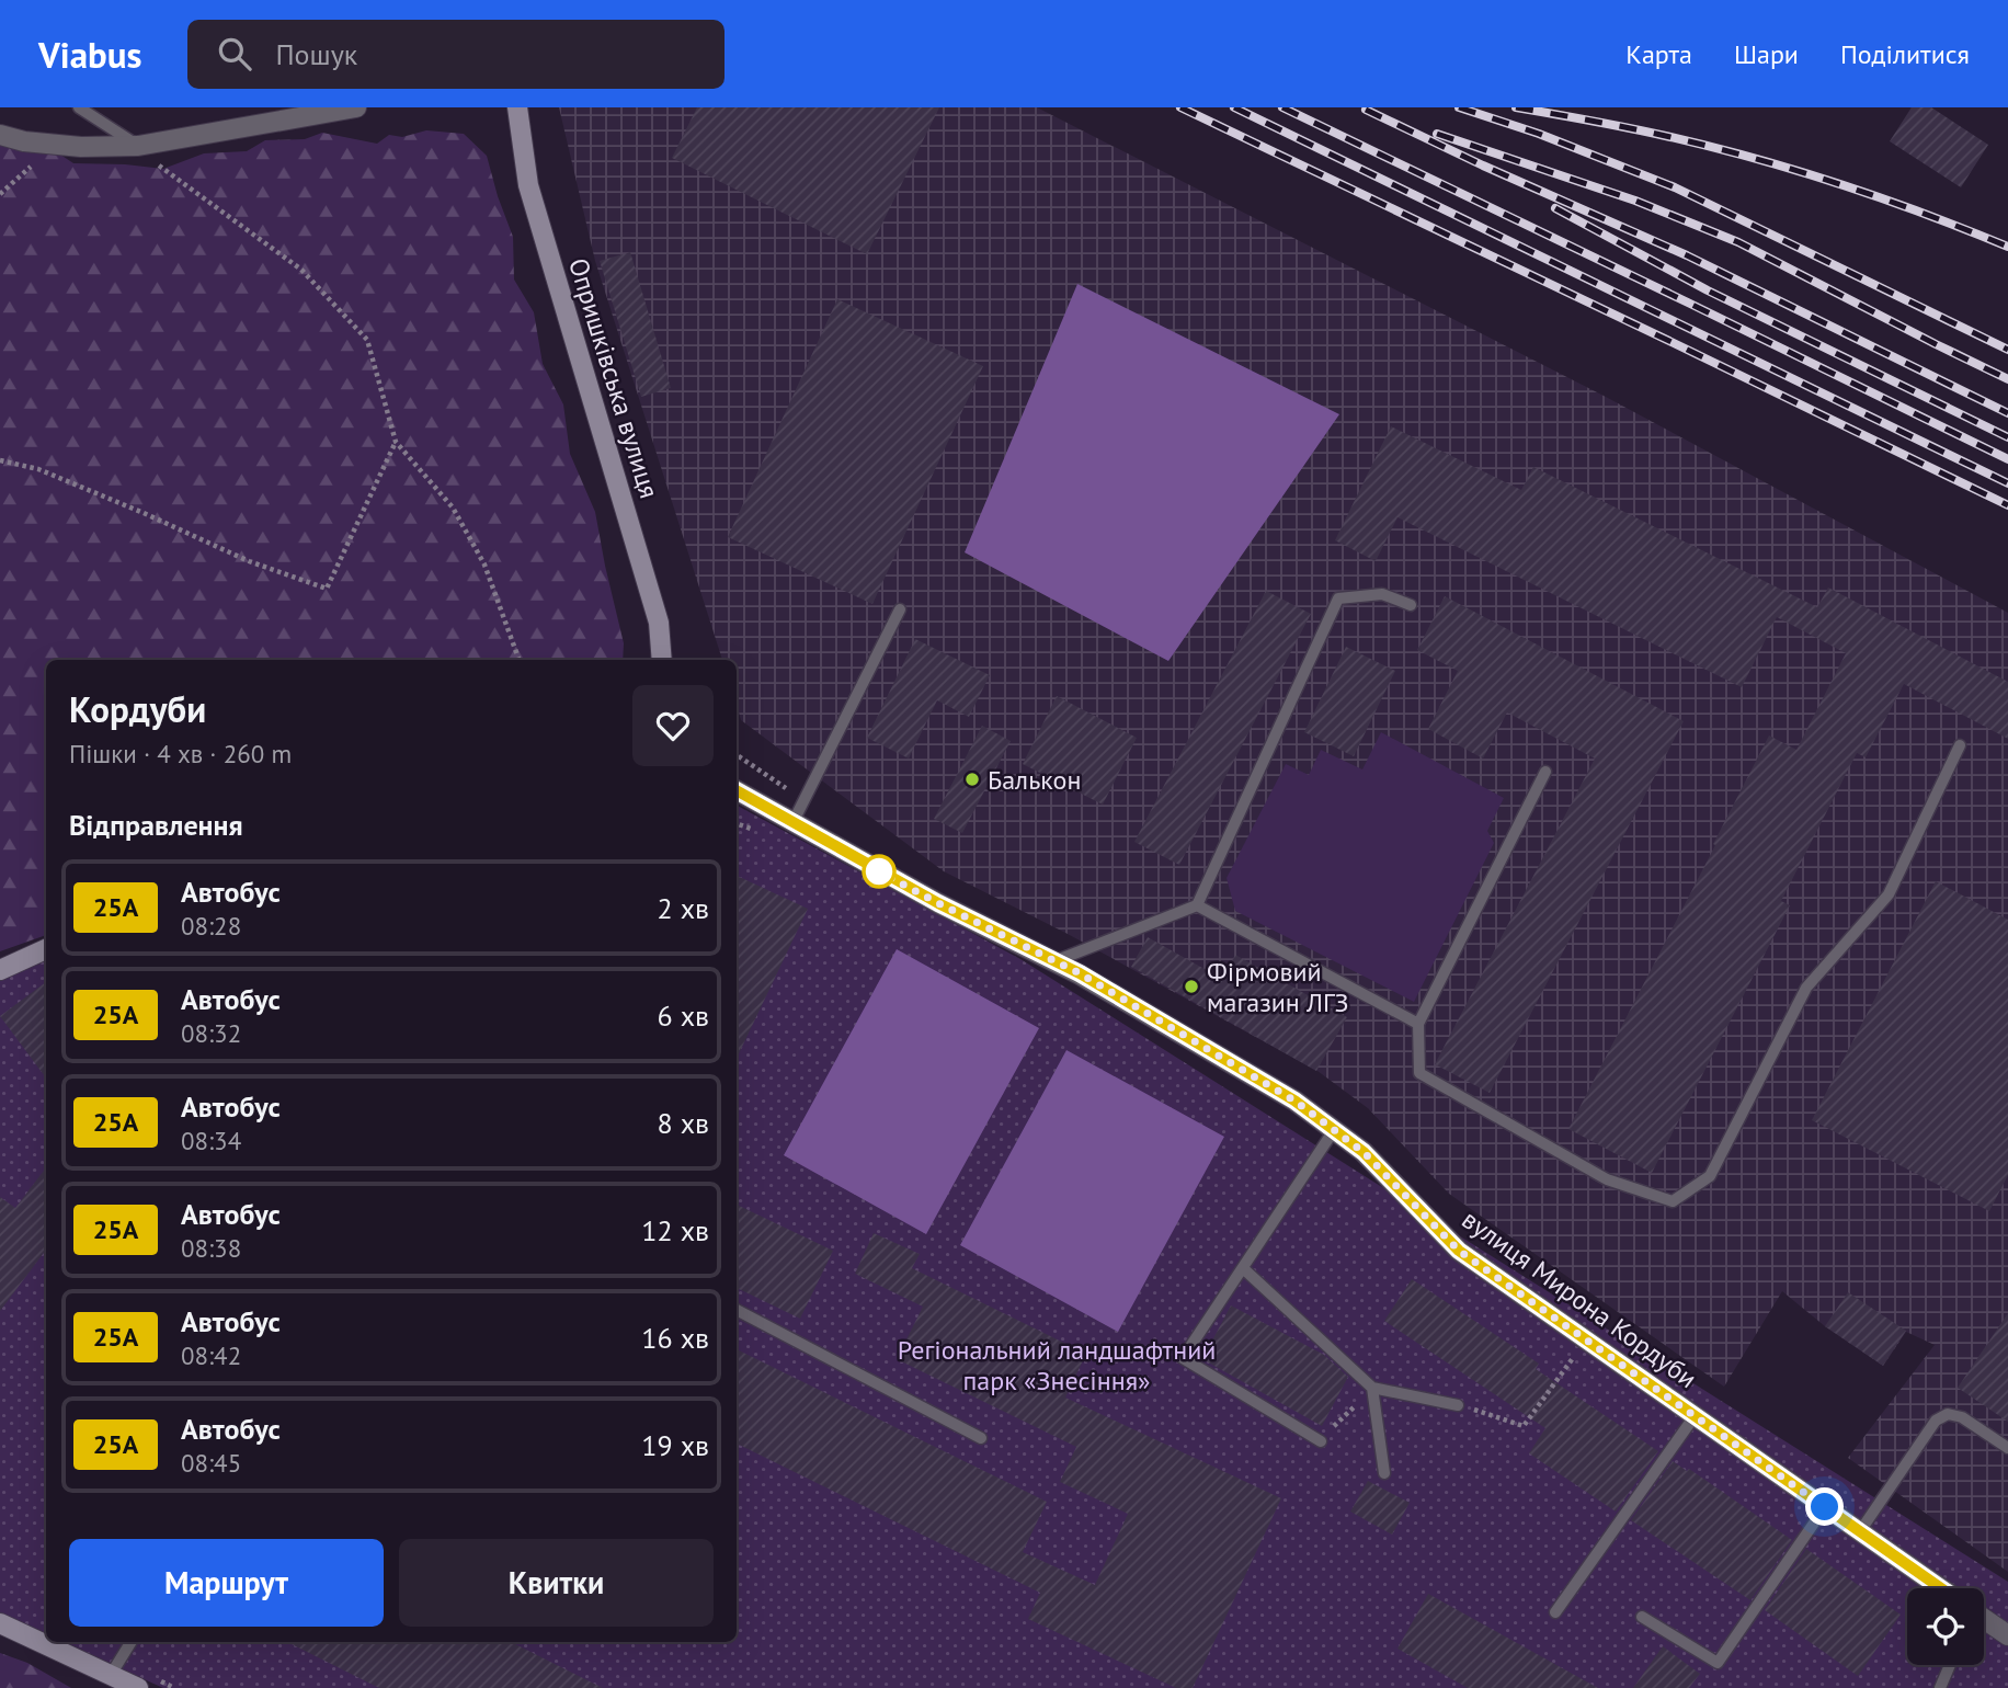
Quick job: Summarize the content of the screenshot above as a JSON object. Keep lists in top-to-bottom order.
{
  "streets": {
    "main road": ["Опришківська вулиця"],
    "street": ["вулиця Мирона Кордуби"]
  },
  "parks": ["Регіональний ландшафтний парк «Знесіння»"],
  "places": ["Балькон", "Фірмовий магазин ЛГЗ"],
  "lines": ["bus line 25А"],
  "page": {
    "header": "Viabus",
    "search": "Пошук",
    "nav": ["Карта", "Шари", "Поділитися"],
    "heading": [
      ["Кордуби", "Пішки · 4 хв · 260 m"],
      "Відправлення"
    ],
    "list": [
      {
        "mark": "25А",
        "name": "Автобус",
        "note": "08:28",
        "value": "2 хв"
      },
      {
        "mark": "25А",
        "name": "Автобус",
        "note": "08:32",
        "value": "6 хв"
      },
      {
        "mark": "25А",
        "name": "Автобус",
        "note": "08:34",
        "value": "8 хв"
      },
      {
        "mark": "25А",
        "name": "Автобус",
        "note": "08:38",
        "value": "12 хв"
      },
      {
        "mark": "25А",
        "name": "Автобус",
        "note": "08:42",
        "value": "16 хв"
      },
      {
        "mark": "25А",
        "name": "Автобус",
        "note": "08:45",
        "value": "19 хв"
      }
    ],
    "buttons": ["Маршрут", "Квитки"]
  }
}
